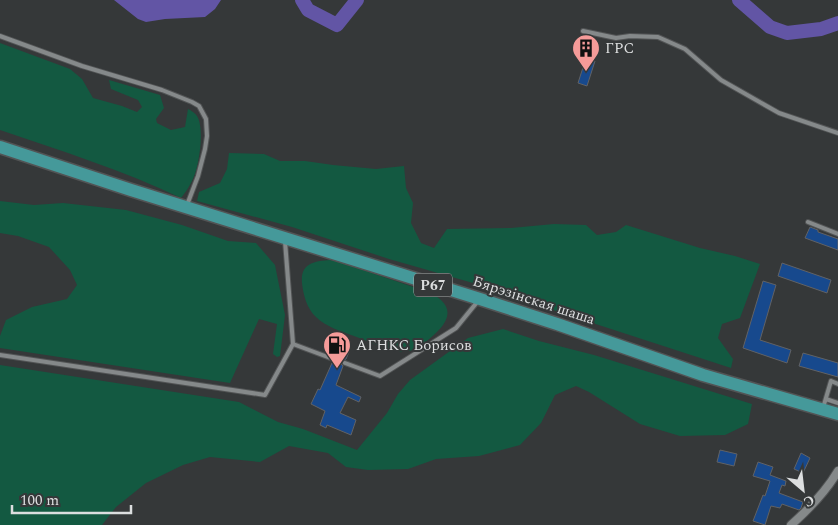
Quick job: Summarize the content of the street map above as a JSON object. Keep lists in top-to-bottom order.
{
  "streets": {
    "main road": ["Р67", "Бярэзінская шаша"]
  },
  "places": {
    "building": ["ГРС"],
    "fuel station": ["АГНКС Борисов"]
  },
  "scale_bar": "100 m",
  "north": "bottom right"
}
